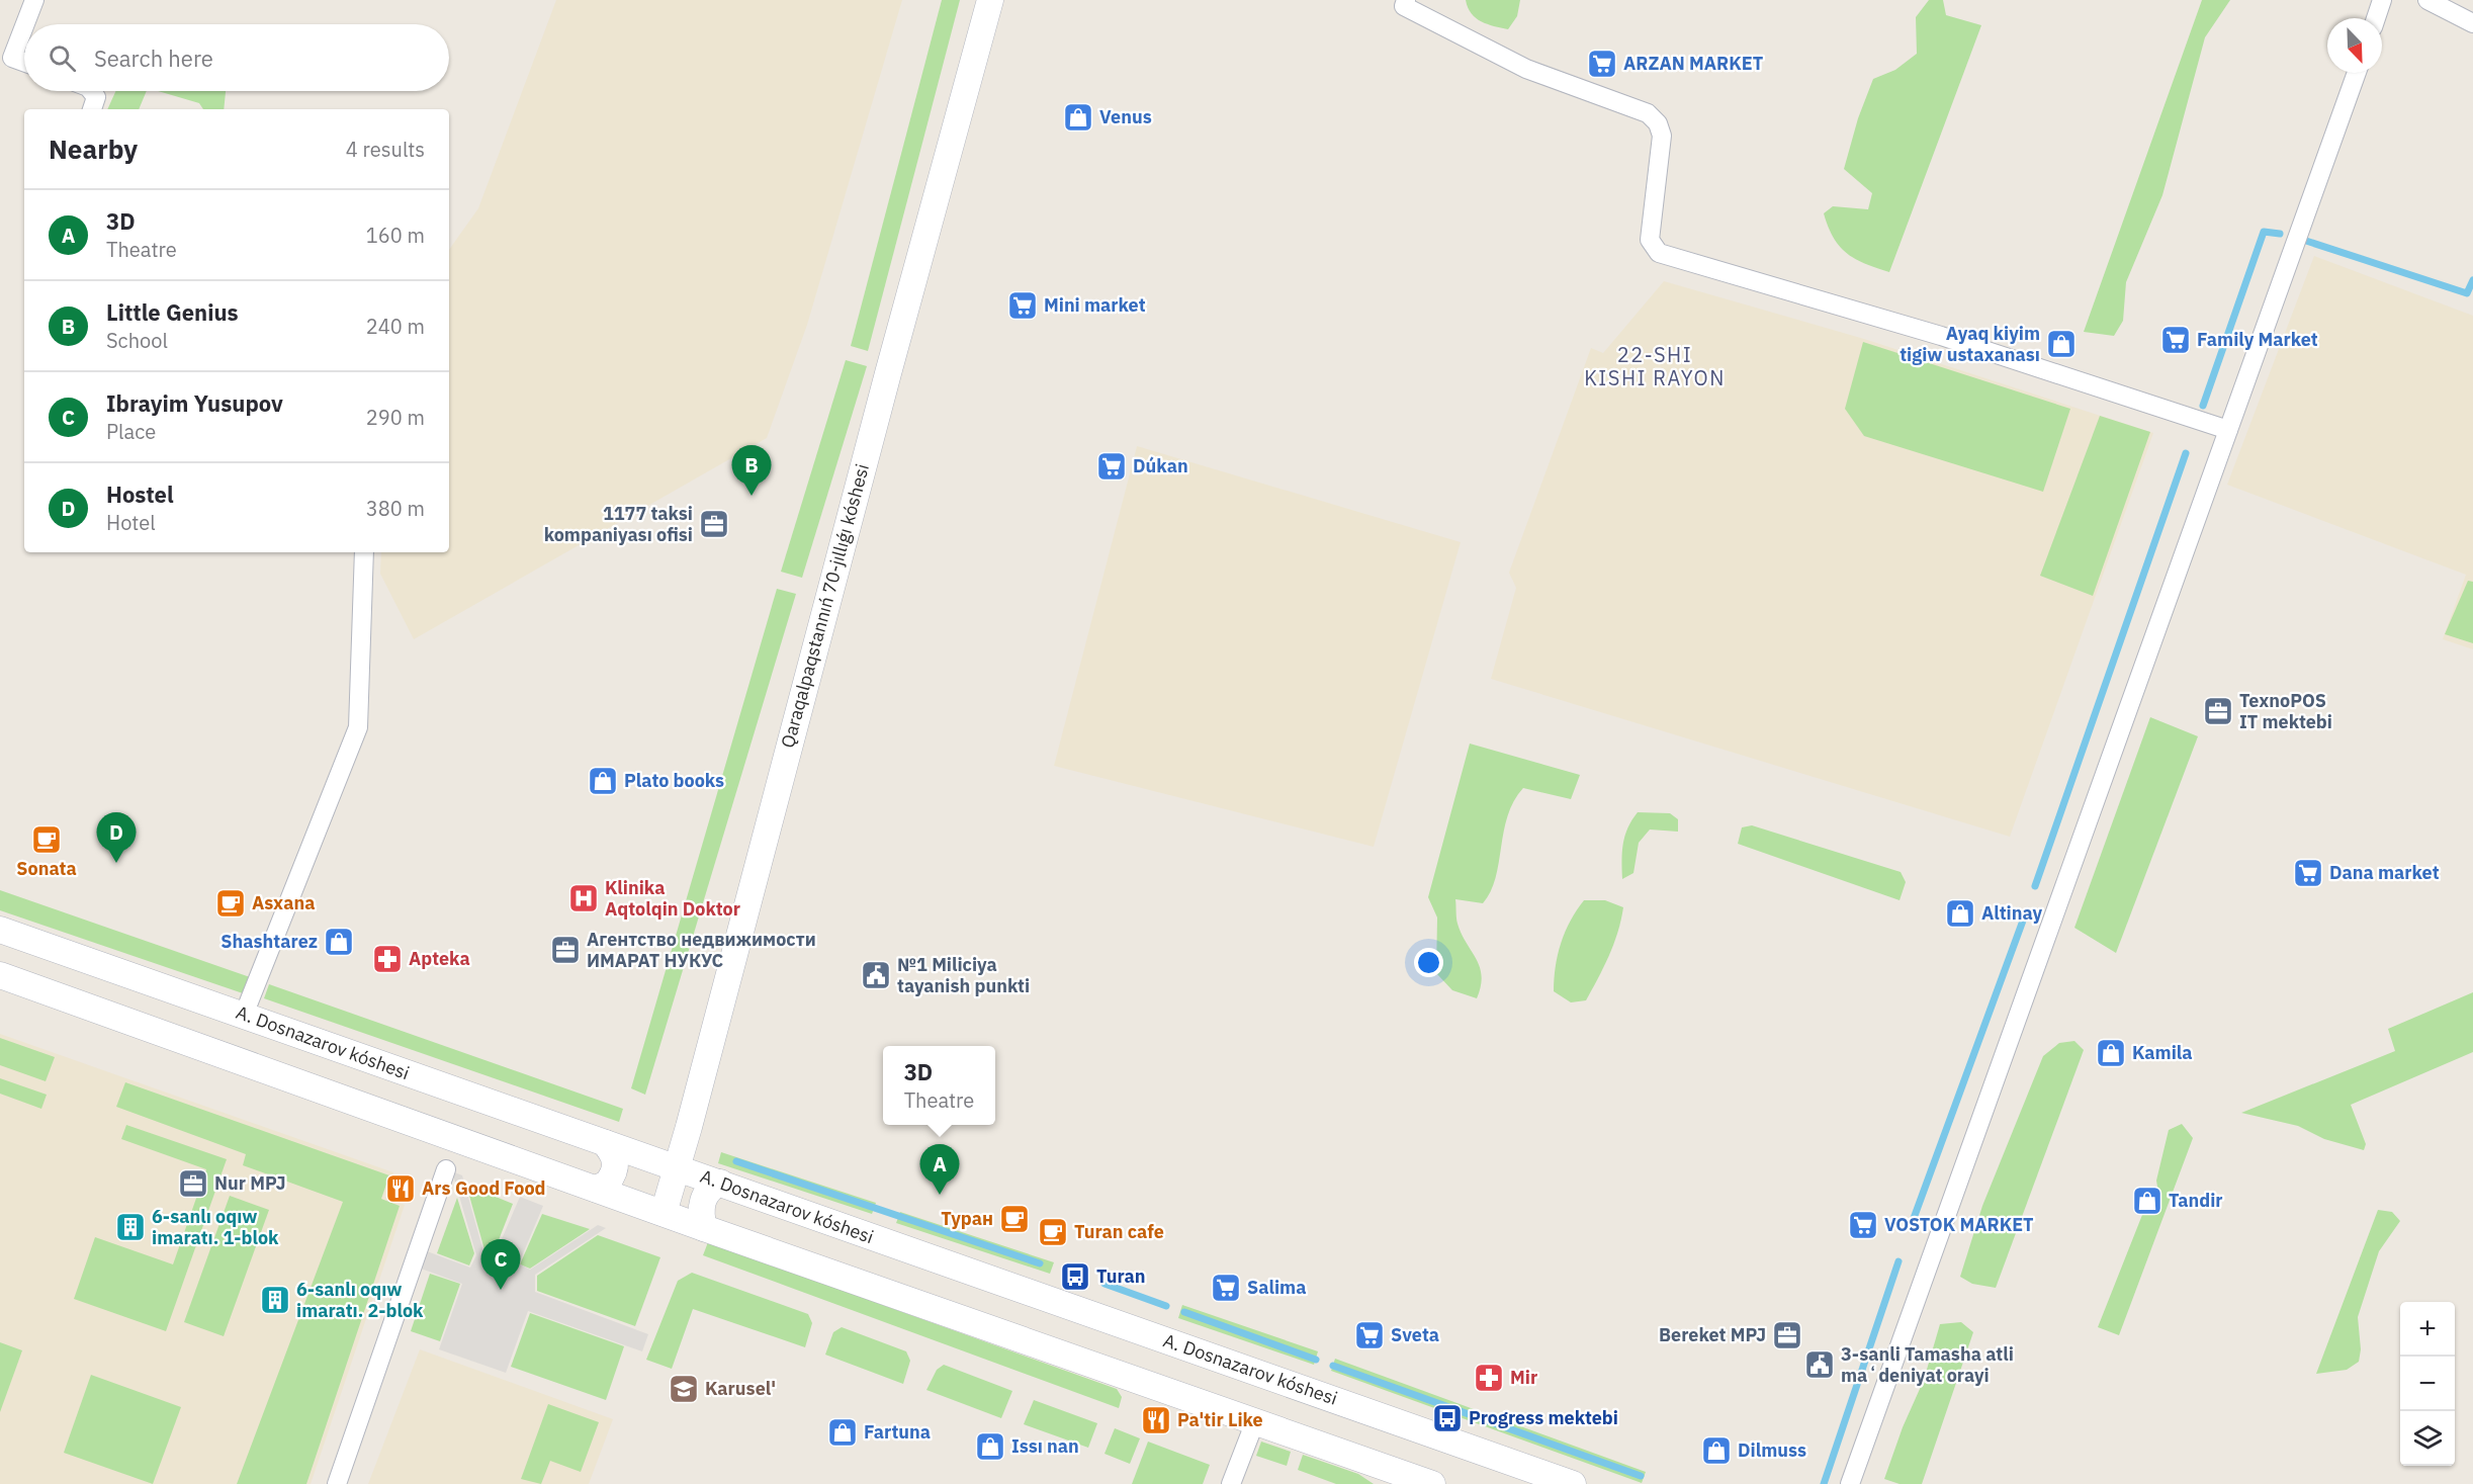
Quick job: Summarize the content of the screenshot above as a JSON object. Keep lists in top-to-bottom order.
{
  "streets": {
    "main road": ["Qaraqalpaqstannıń 70-jıllıǵı kóshesi", "A. Dosnazarov kóshesi"]
  },
  "crossings": [
    ["Qaraqalpaqstannıń 70-jıllıǵı kóshesi", "A. Dosnazarov kóshesi"]
  ],
  "districts": ["22-SHI KISHI RAYON"],
  "places": {
    "supermarket": [
      "ARZAN MARKET",
      "Mini market",
      "Family Market",
      "Dúkan",
      "Dana market",
      "VOSTOK MARKET",
      "Salima",
      "Sveta"
    ],
    "shop": [
      "Venus",
      "Ayaq kiyim tigiw ustaxanası",
      "Plato books",
      "Altinay",
      "Shashtarez",
      "Kamila",
      "Tandir",
      "Fartuna",
      "Issı nan",
      "Dilmuss"
    ],
    "office": [
      "1177 taksi kompaniyası ofisi",
      "TexnoPOS IT mektebi",
      "Агентство недвижимости ИМАРАТ НУКУС",
      "Nur MPJ",
      "Bereket MPJ"
    ],
    "cafe": [
      "Sonata",
      "Asxana",
      "Туран",
      "Turan cafe"
    ],
    "hospital": ["Klinika Aqtolqin Doktor"],
    "pharmacy": ["Apteka", "Mir"],
    "public building": ["№1 Miliciya tayanish punkti", "3-sanli Tamasha atli maʻdeniyat orayi"],
    "restaurant": ["Ars Good Food", "Pa'tir Like"],
    "building": ["6-sanlı oqıw imaratı. 1-blok", "6-sanlı oqıw imaratı. 2-blok"],
    "bus stop": ["Turan", "Progress mektebi"],
    "school or university": ["Karusel'"]
  },
  "north": "bottom right",
  "page": {
    "search": "Search here",
    "heading": ["Nearby", "4 results"],
    "list": [
      {
        "mark": "A",
        "name": "3D",
        "note": "Theatre",
        "value": "160 m"
      },
      {
        "mark": "B",
        "name": "Little Genius",
        "note": "School",
        "value": "240 m"
      },
      {
        "mark": "C",
        "name": "Ibrayim Yusupov",
        "note": "Place",
        "value": "290 m"
      },
      {
        "mark": "D",
        "name": "Hostel",
        "note": "Hotel",
        "value": "380 m"
      }
    ],
    "pins": [
      "B",
      "D",
      "A",
      "C"
    ],
    "popup": ["3D", "Theatre"],
    "map_buttons": ["+", "−"]
  }
}
